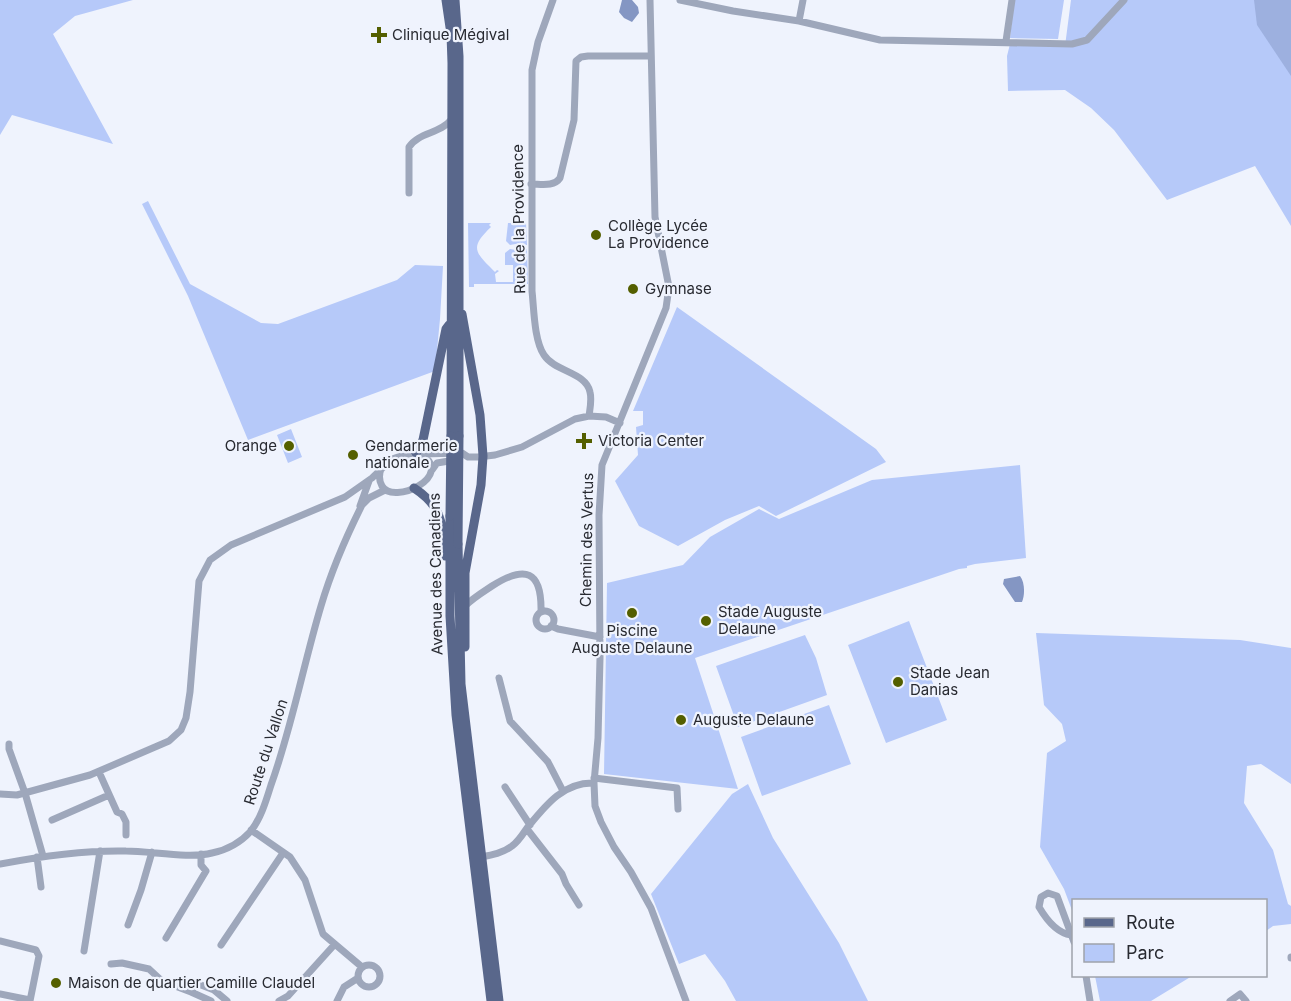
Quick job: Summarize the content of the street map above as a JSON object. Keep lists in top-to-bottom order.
{
  "streets": {
    "main road": ["Avenue des Canadiens"],
    "street": ["Rue de la Providence", "Chemin des Vertus", "Route du Vallon"]
  },
  "places": {
    "health": ["Clinique Mégival", "Victoria Center"],
    "other": [
      "Collège Lycée La Providence",
      "Gymnase",
      "Orange",
      "Gendarmerie nationale",
      "Piscine Auguste Delaune",
      "Stade Auguste Delaune",
      "Stade Jean Danias",
      "Auguste Delaune",
      "Maison de quartier Camille Claudel"
    ]
  },
  "legend": ["Route", "Parc"]
}
